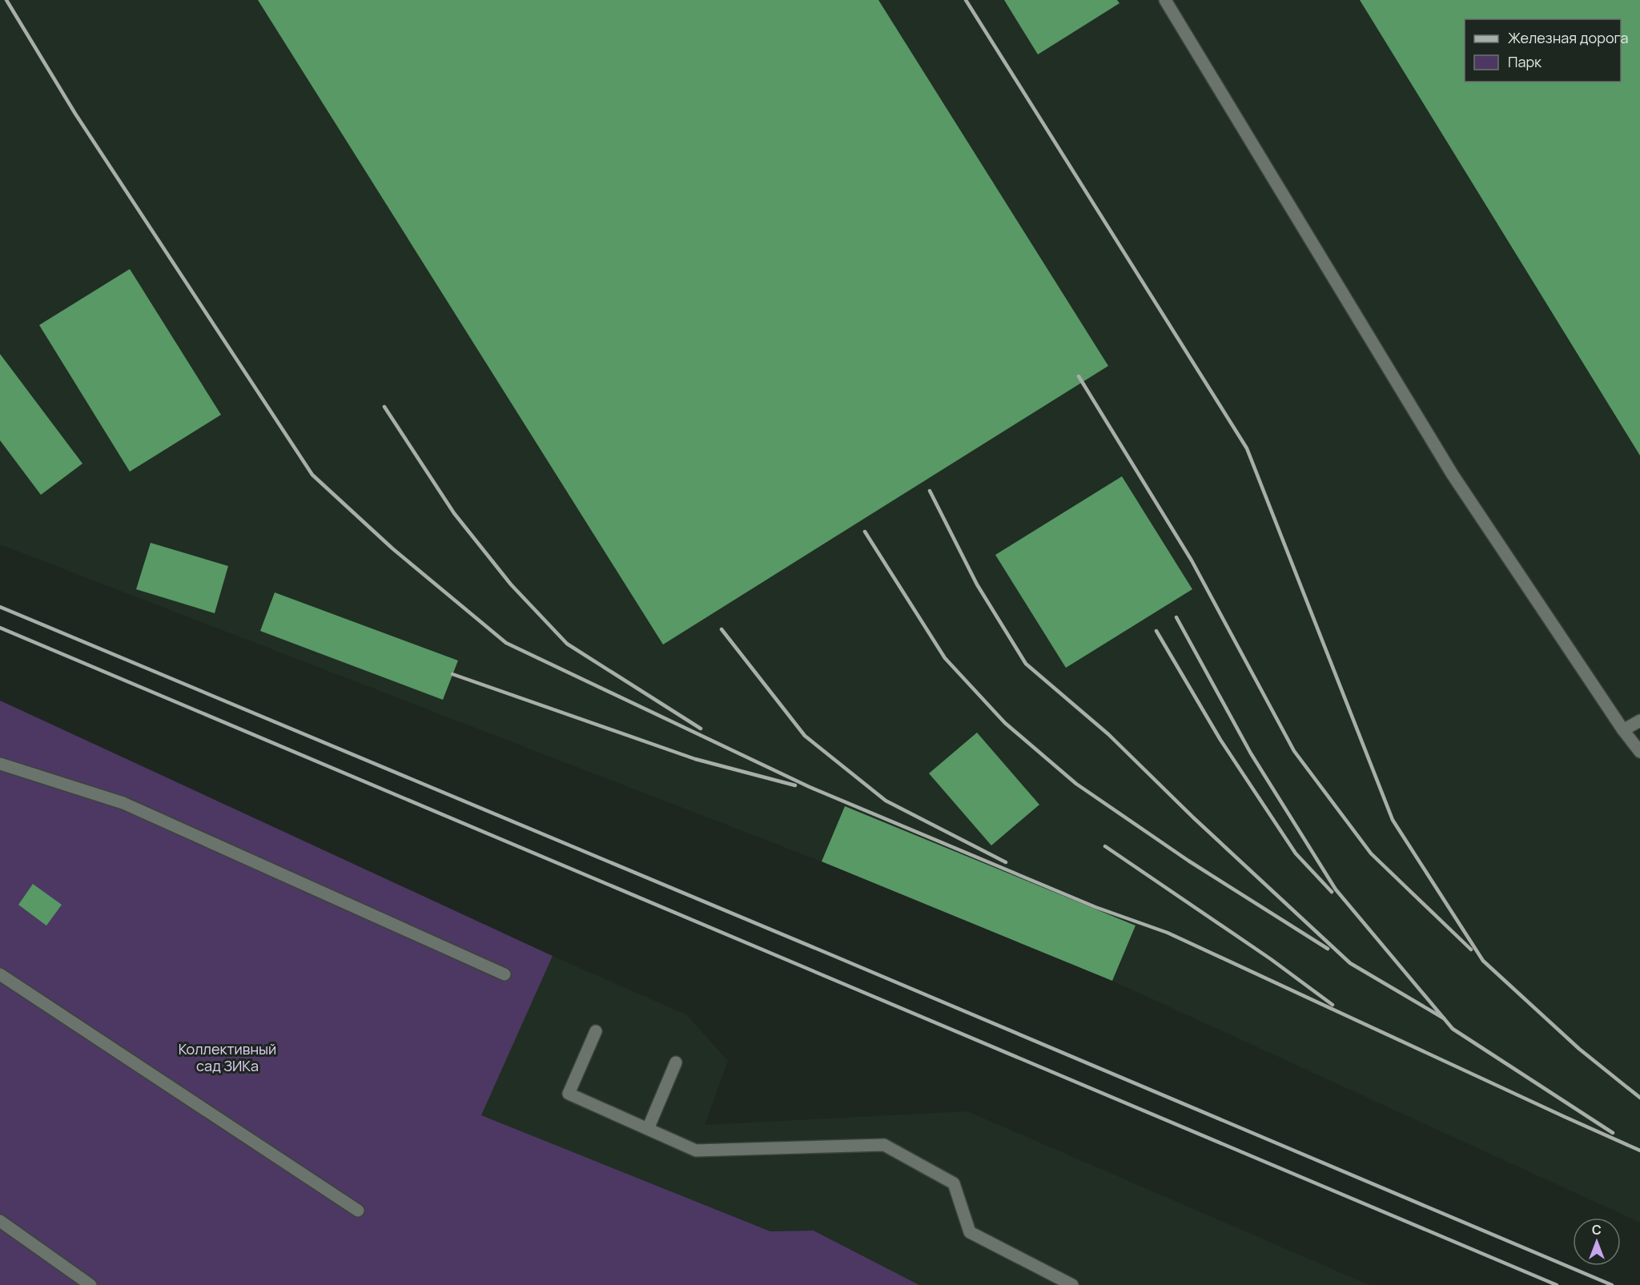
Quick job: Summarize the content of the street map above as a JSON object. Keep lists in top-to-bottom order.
{
  "parks": ["Коллективный сад ЗИКа"],
  "legend": ["Железная дорога", "Парк"],
  "north": "top"
}
